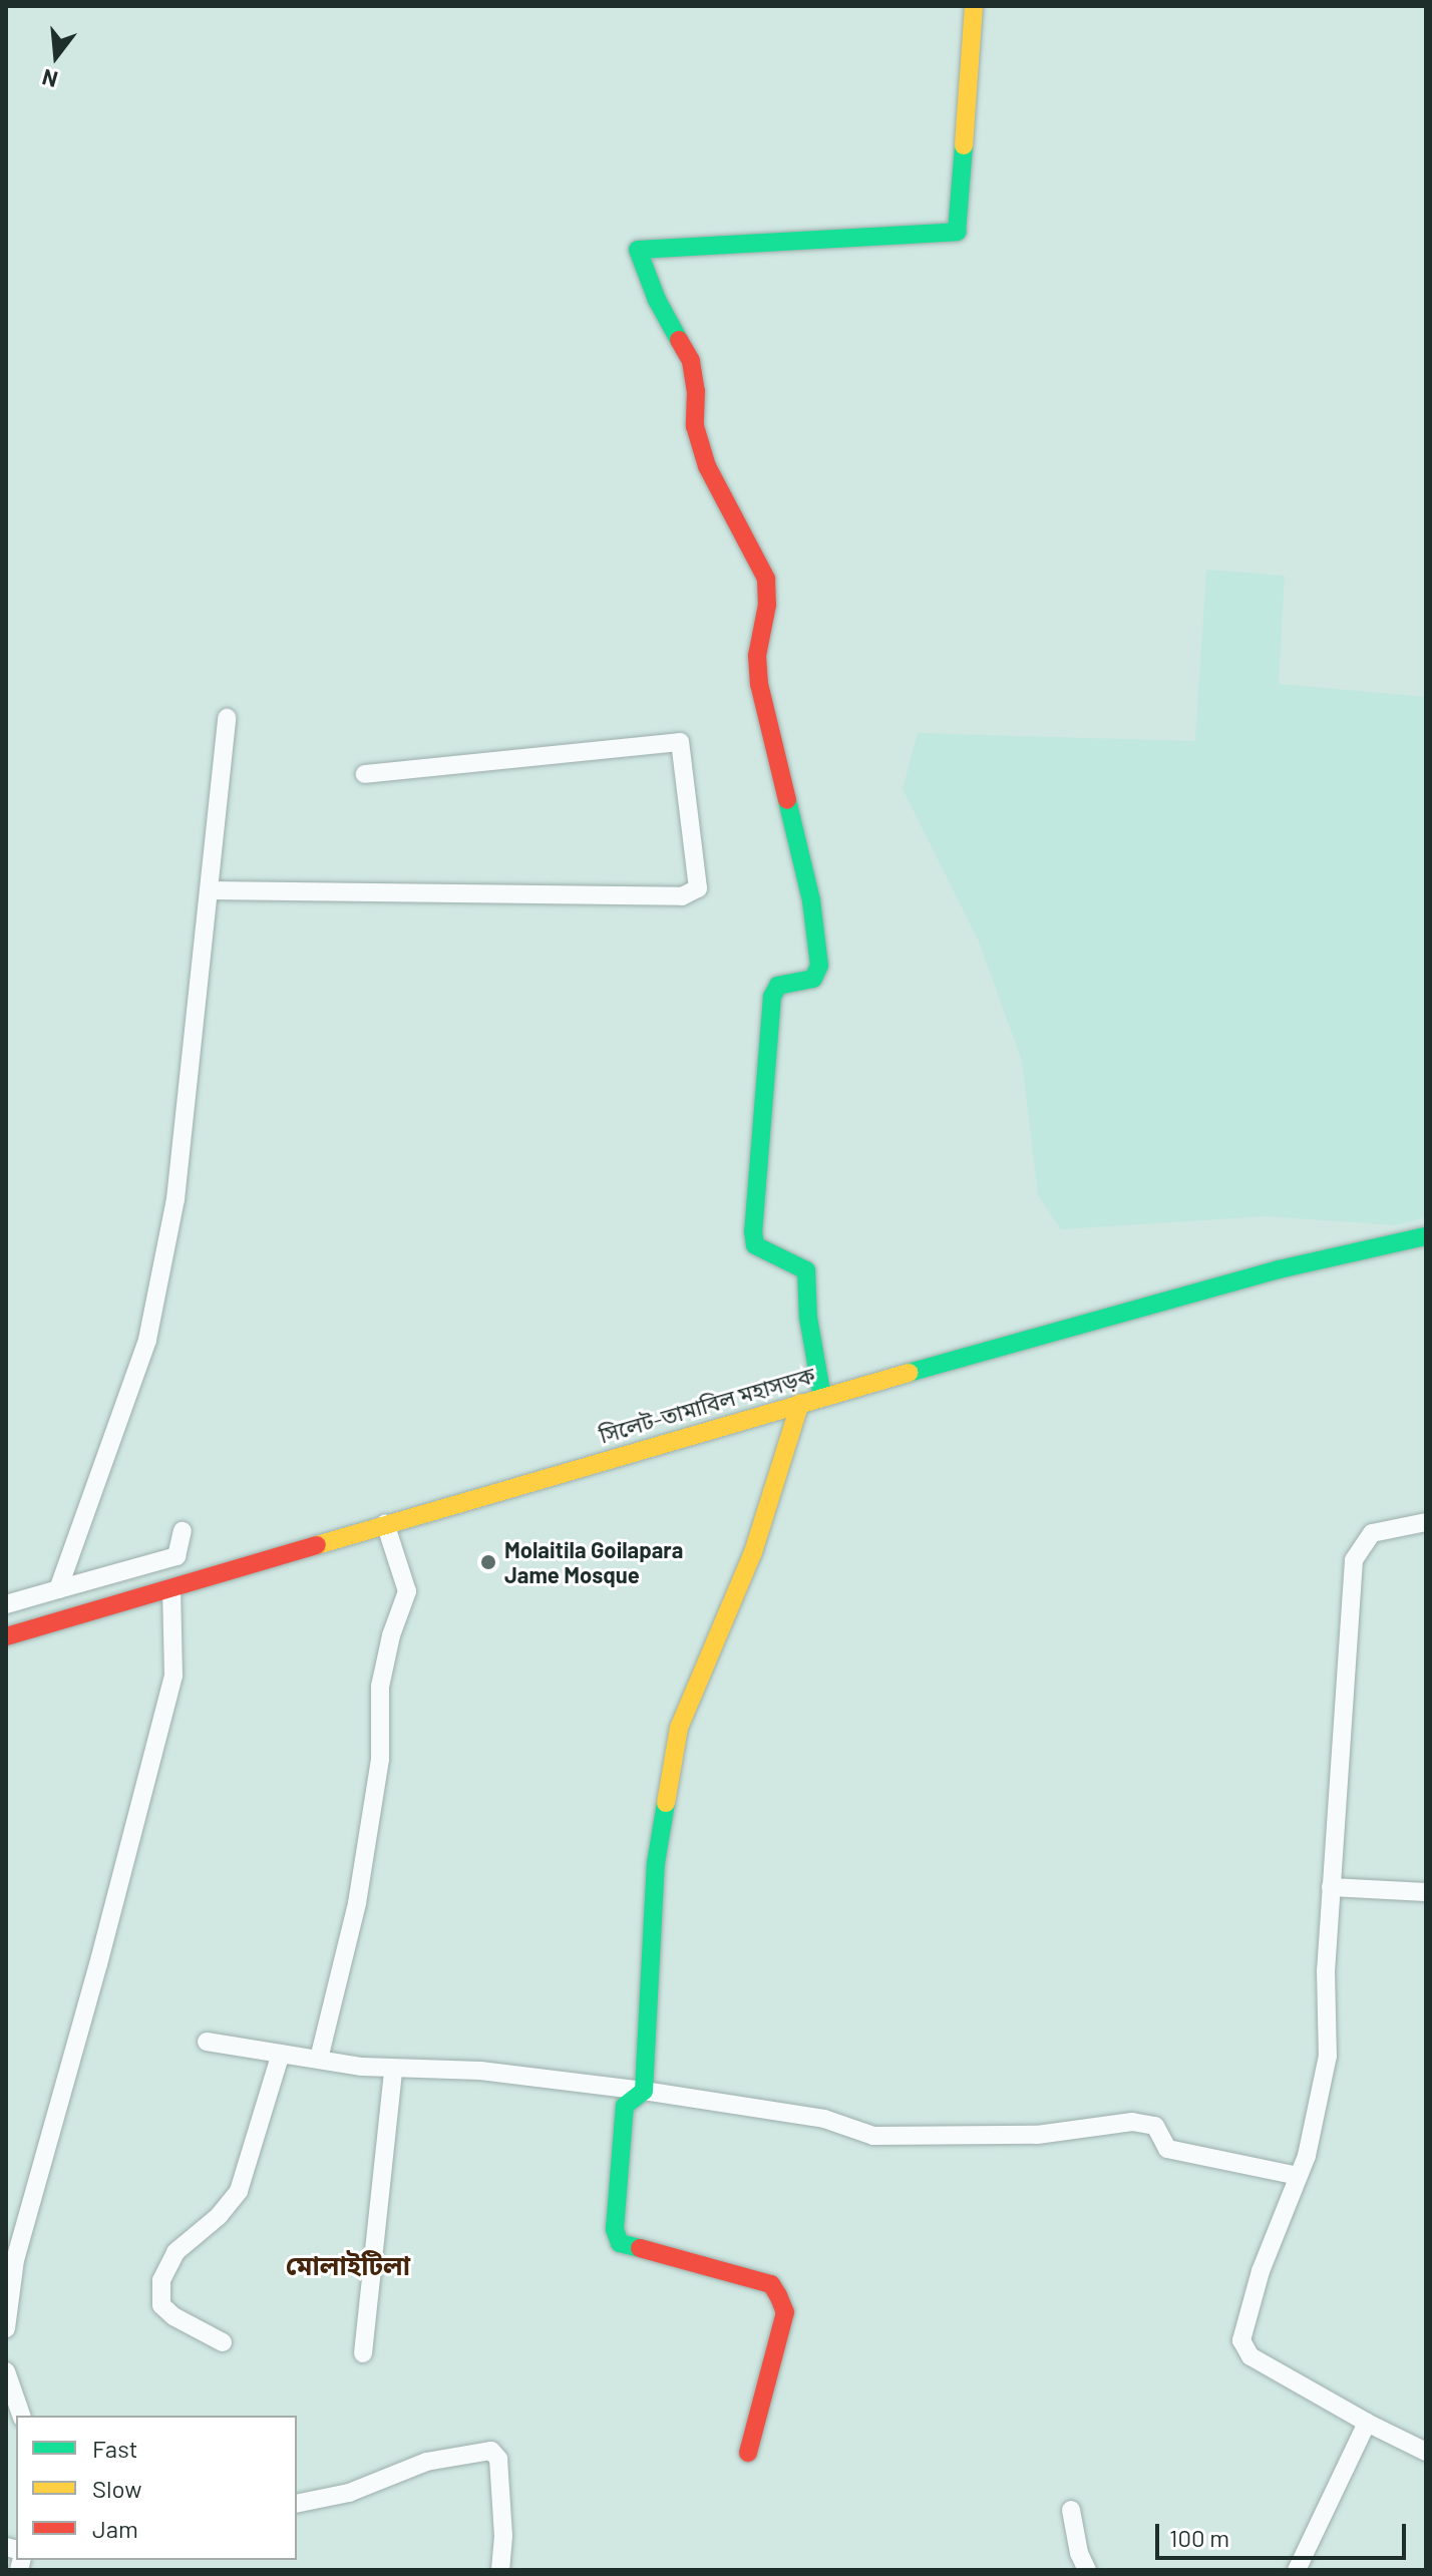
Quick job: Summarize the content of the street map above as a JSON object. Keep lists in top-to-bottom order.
{
  "streets": {
    "main road": ["সিলেট-তামাবিল মহাসড়ক"]
  },
  "districts": ["মোলাইটিলা"],
  "places": ["Molaitila Goilapara Jame Mosque"],
  "legend": ["Fast", "Slow", "Jam"],
  "scale_bar": "100 m",
  "north": "bottom"
}
